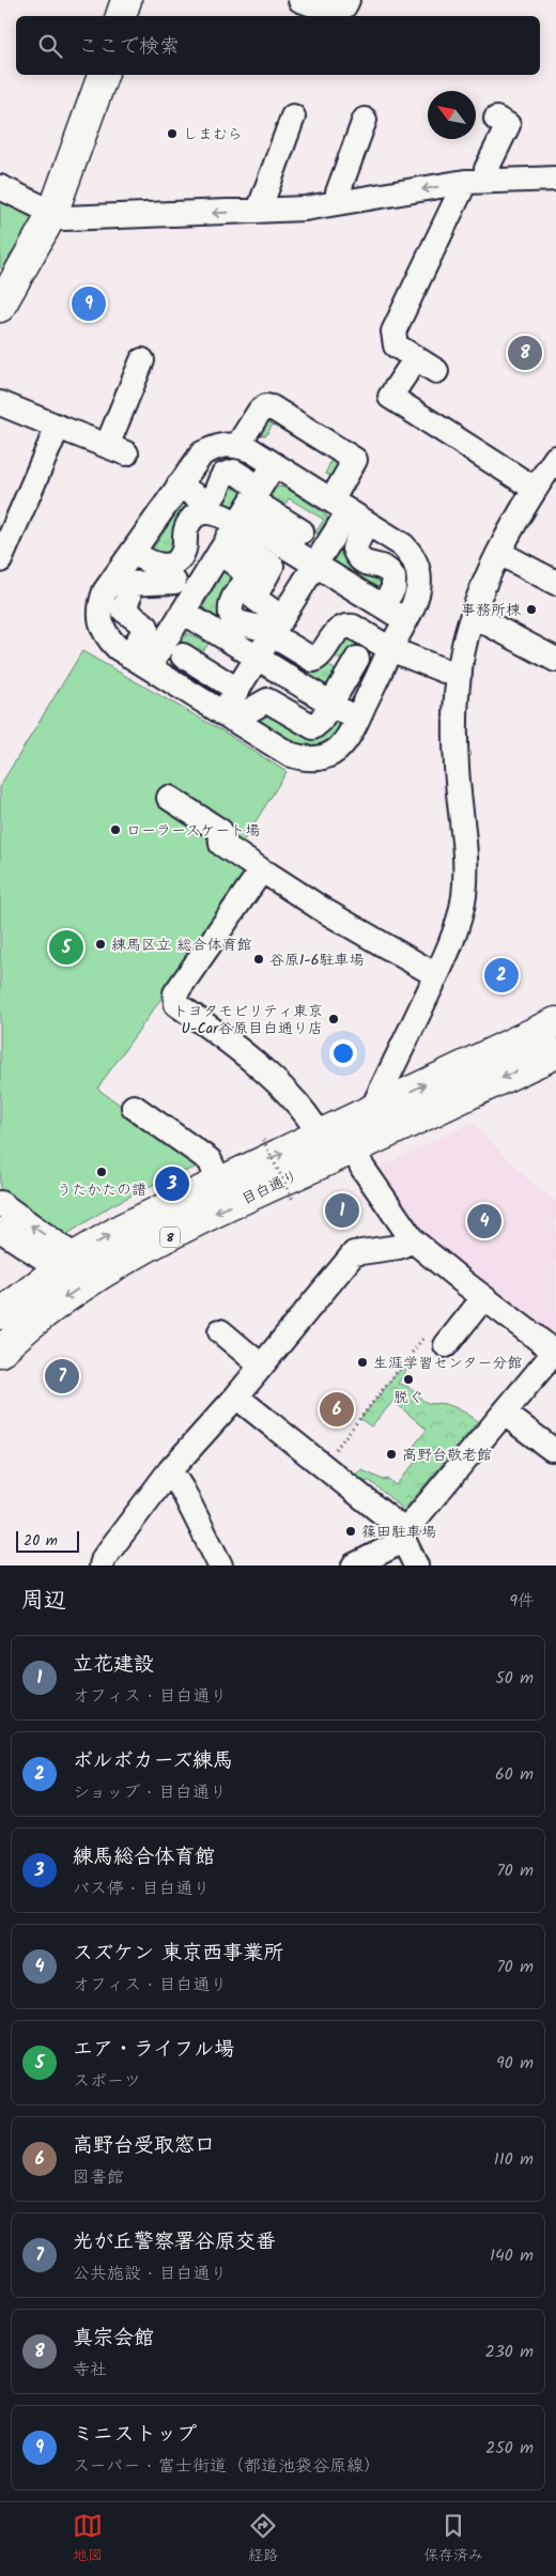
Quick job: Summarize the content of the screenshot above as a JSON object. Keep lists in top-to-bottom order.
{
  "streets": {
    "main road": ["目白通り", "8"]
  },
  "places": [
    "しまむら",
    "事務所棟",
    "ローラースケート場",
    "練馬区立 総合体育館",
    "谷原1-6駐車場",
    "トヨタモビリティ東京 U-Car谷原目白通り店",
    "うたかたの譜",
    "生涯学習センター分館",
    "脱ぐ",
    "高野台敬老館",
    "篠田駐車場"
  ],
  "scale_bar": "20 m",
  "north": "top left",
  "page": {
    "search": "ここで検索",
    "pins": [
      "9",
      "8",
      "5",
      "2",
      "3",
      "1",
      "4",
      "7",
      "6"
    ],
    "scale": "20 m",
    "heading": ["周辺", "9件"],
    "list": [
      {
        "mark": "1",
        "name": "立花建設",
        "note": "オフィス · 目白通り",
        "value": "50 m"
      },
      {
        "mark": "2",
        "name": "ボルボカーズ練馬",
        "note": "ショップ · 目白通り",
        "value": "60 m"
      },
      {
        "mark": "3",
        "name": "練馬総合体育館",
        "note": "バス停 · 目白通り",
        "value": "70 m"
      },
      {
        "mark": "4",
        "name": "スズケン 東京西事業所",
        "note": "オフィス · 目白通り",
        "value": "70 m"
      },
      {
        "mark": "5",
        "name": "エア・ライフル場",
        "note": "スポーツ",
        "value": "90 m"
      },
      {
        "mark": "6",
        "name": "高野台受取窓口",
        "note": "図書館",
        "value": "110 m"
      },
      {
        "mark": "7",
        "name": "光が丘警察署谷原交番",
        "note": "公共施設 · 目白通り",
        "value": "140 m"
      },
      {
        "mark": "8",
        "name": "真宗会館",
        "note": "寺社",
        "value": "230 m"
      },
      {
        "mark": "9",
        "name": "ミニストップ",
        "note": "スーパー · 富士街道（都道池袋谷原線）",
        "value": "250 m"
      }
    ],
    "nav": ["地図", "経路", "保存済み"]
  }
}
